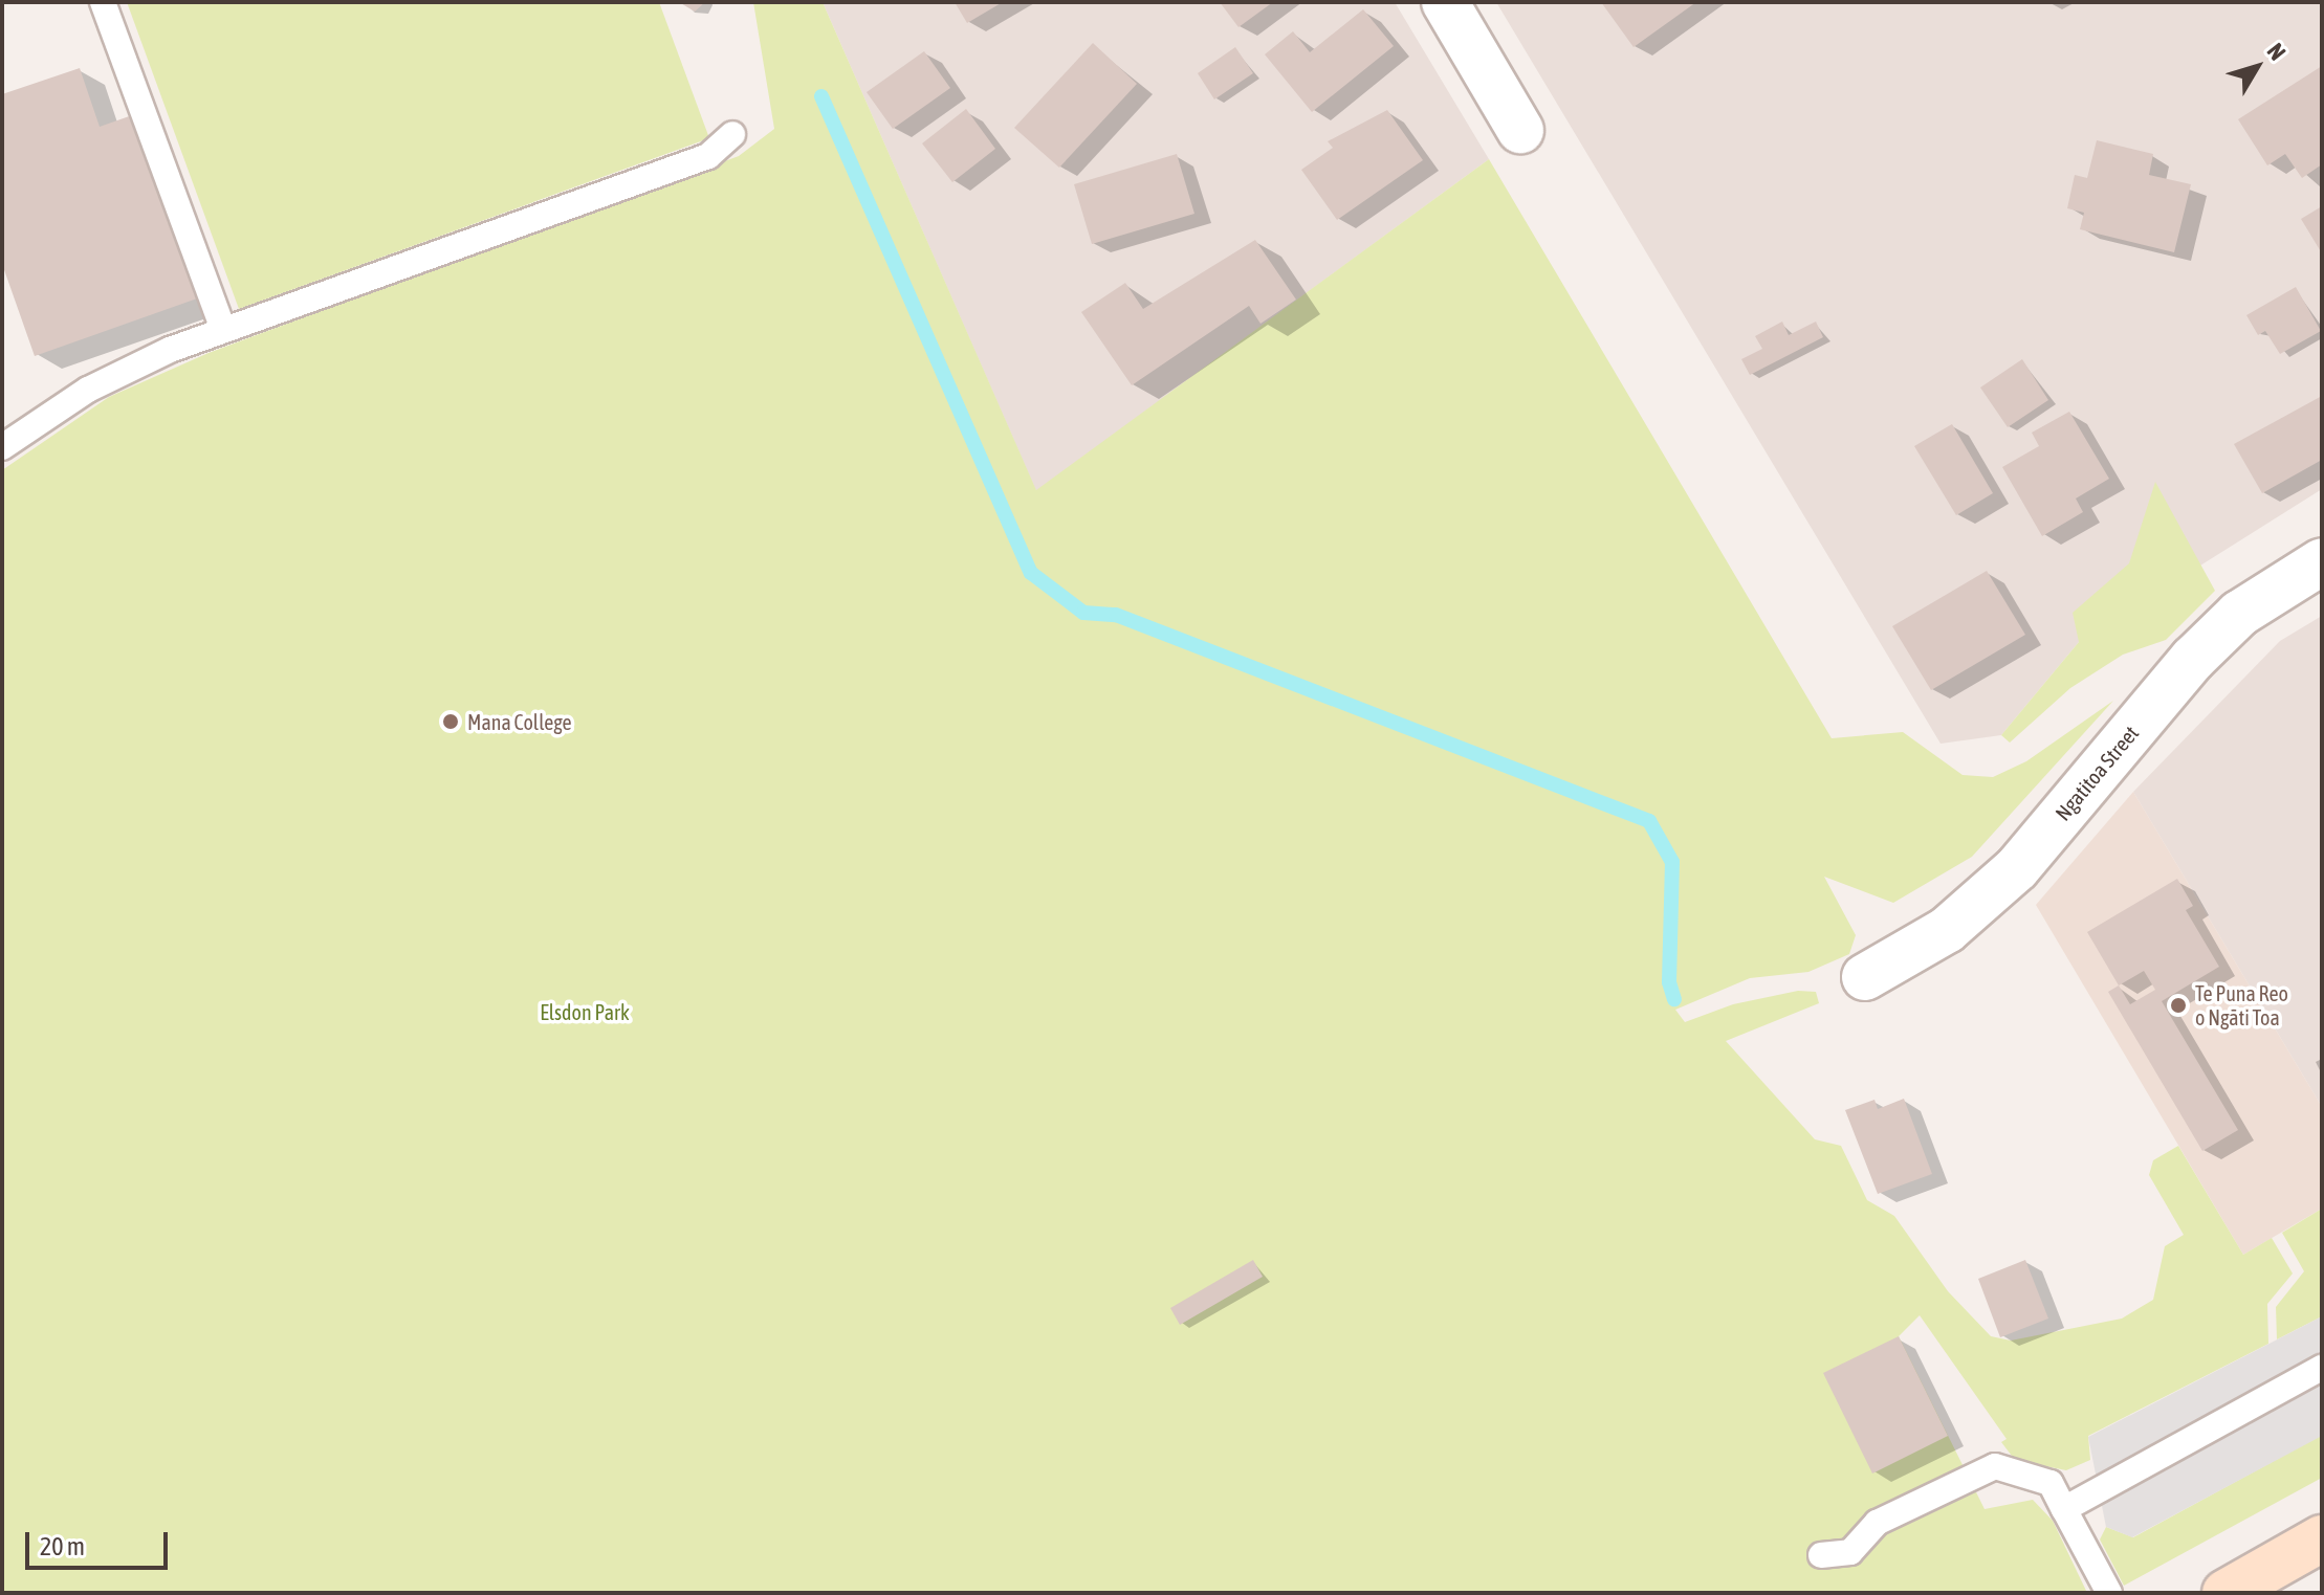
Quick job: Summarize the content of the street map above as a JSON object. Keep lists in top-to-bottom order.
{
  "streets": {
    "street": ["Ngatitoa Street"]
  },
  "parks": ["Elsdon Park"],
  "places": ["Mana College", "Te Puna Reo o Ngāti Toa"],
  "scale_bar": "20 m",
  "north": "top right"
}
